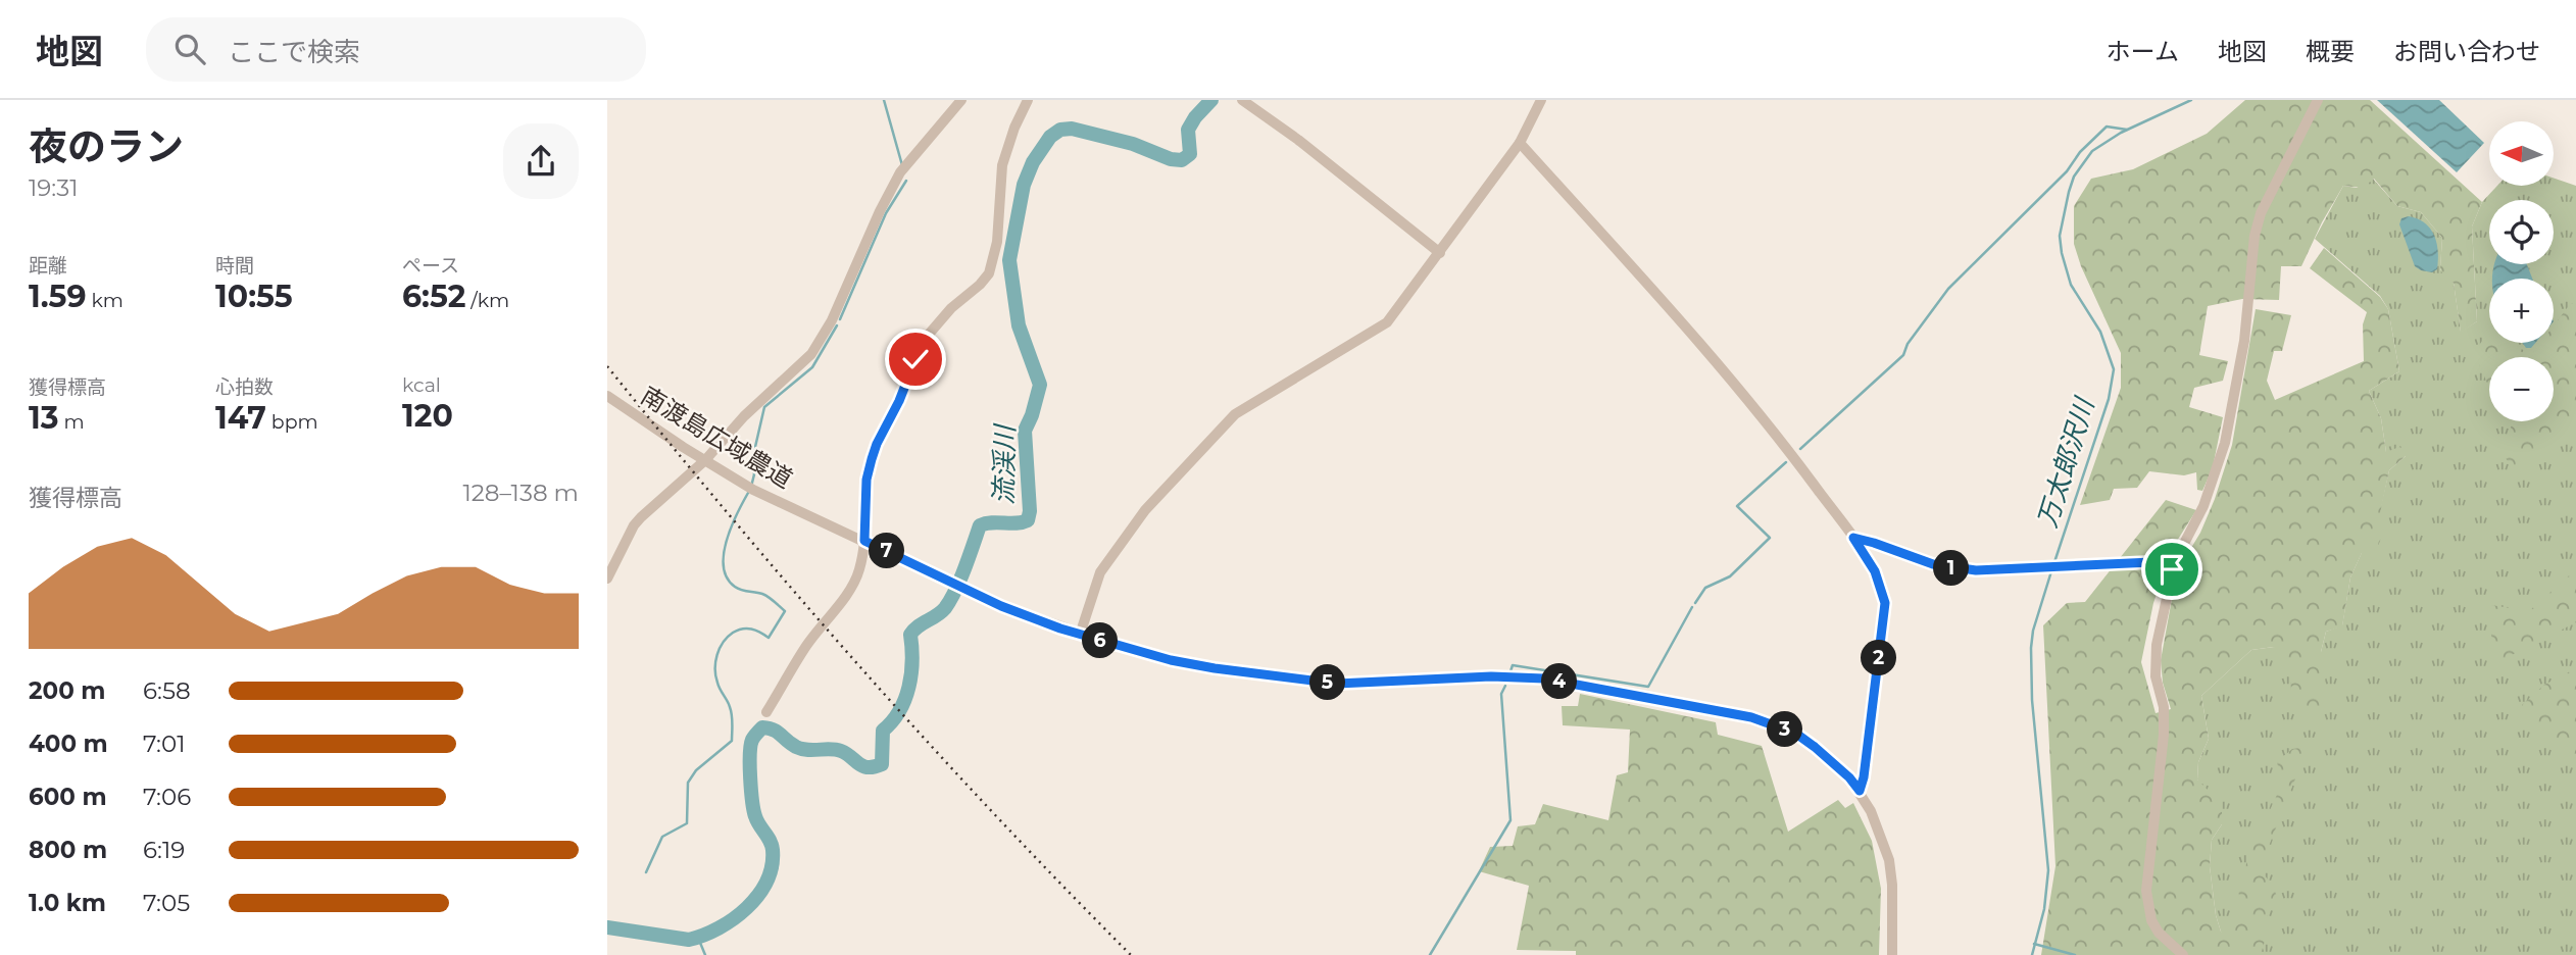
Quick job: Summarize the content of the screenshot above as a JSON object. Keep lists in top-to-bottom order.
{
  "streets": {
    "street": ["南渡島広域農道"]
  },
  "water": ["万太郎沢川", "流渓川"],
  "north": "left",
  "page": {
    "header": "地図",
    "search": "ここで検索",
    "nav": [
      "ホーム",
      "地図",
      "概要",
      "お問い合わせ"
    ],
    "heading": ["夜のラン", "19:31"],
    "map_buttons": ["+", "−"],
    "stats": [
      ["距離", "1.59 km"],
      ["時間", "10:55"],
      ["ペース", "6:52 /km"],
      ["獲得標高", "13 m"],
      ["心拍数", "147 bpm"],
      ["kcal", "120"]
    ],
    "chart": ["獲得標高", "128–138 m"],
    "pins": [
      "7",
      "1",
      "6",
      "2",
      "4",
      "5",
      "3"
    ],
    "list": [
      {
        "name": "200 m",
        "note": "6:58"
      },
      {
        "name": "400 m",
        "note": "7:01"
      },
      {
        "name": "600 m",
        "note": "7:06"
      },
      {
        "name": "800 m",
        "note": "6:19"
      },
      {
        "name": "1.0 km",
        "note": "7:05"
      }
    ]
  }
}
